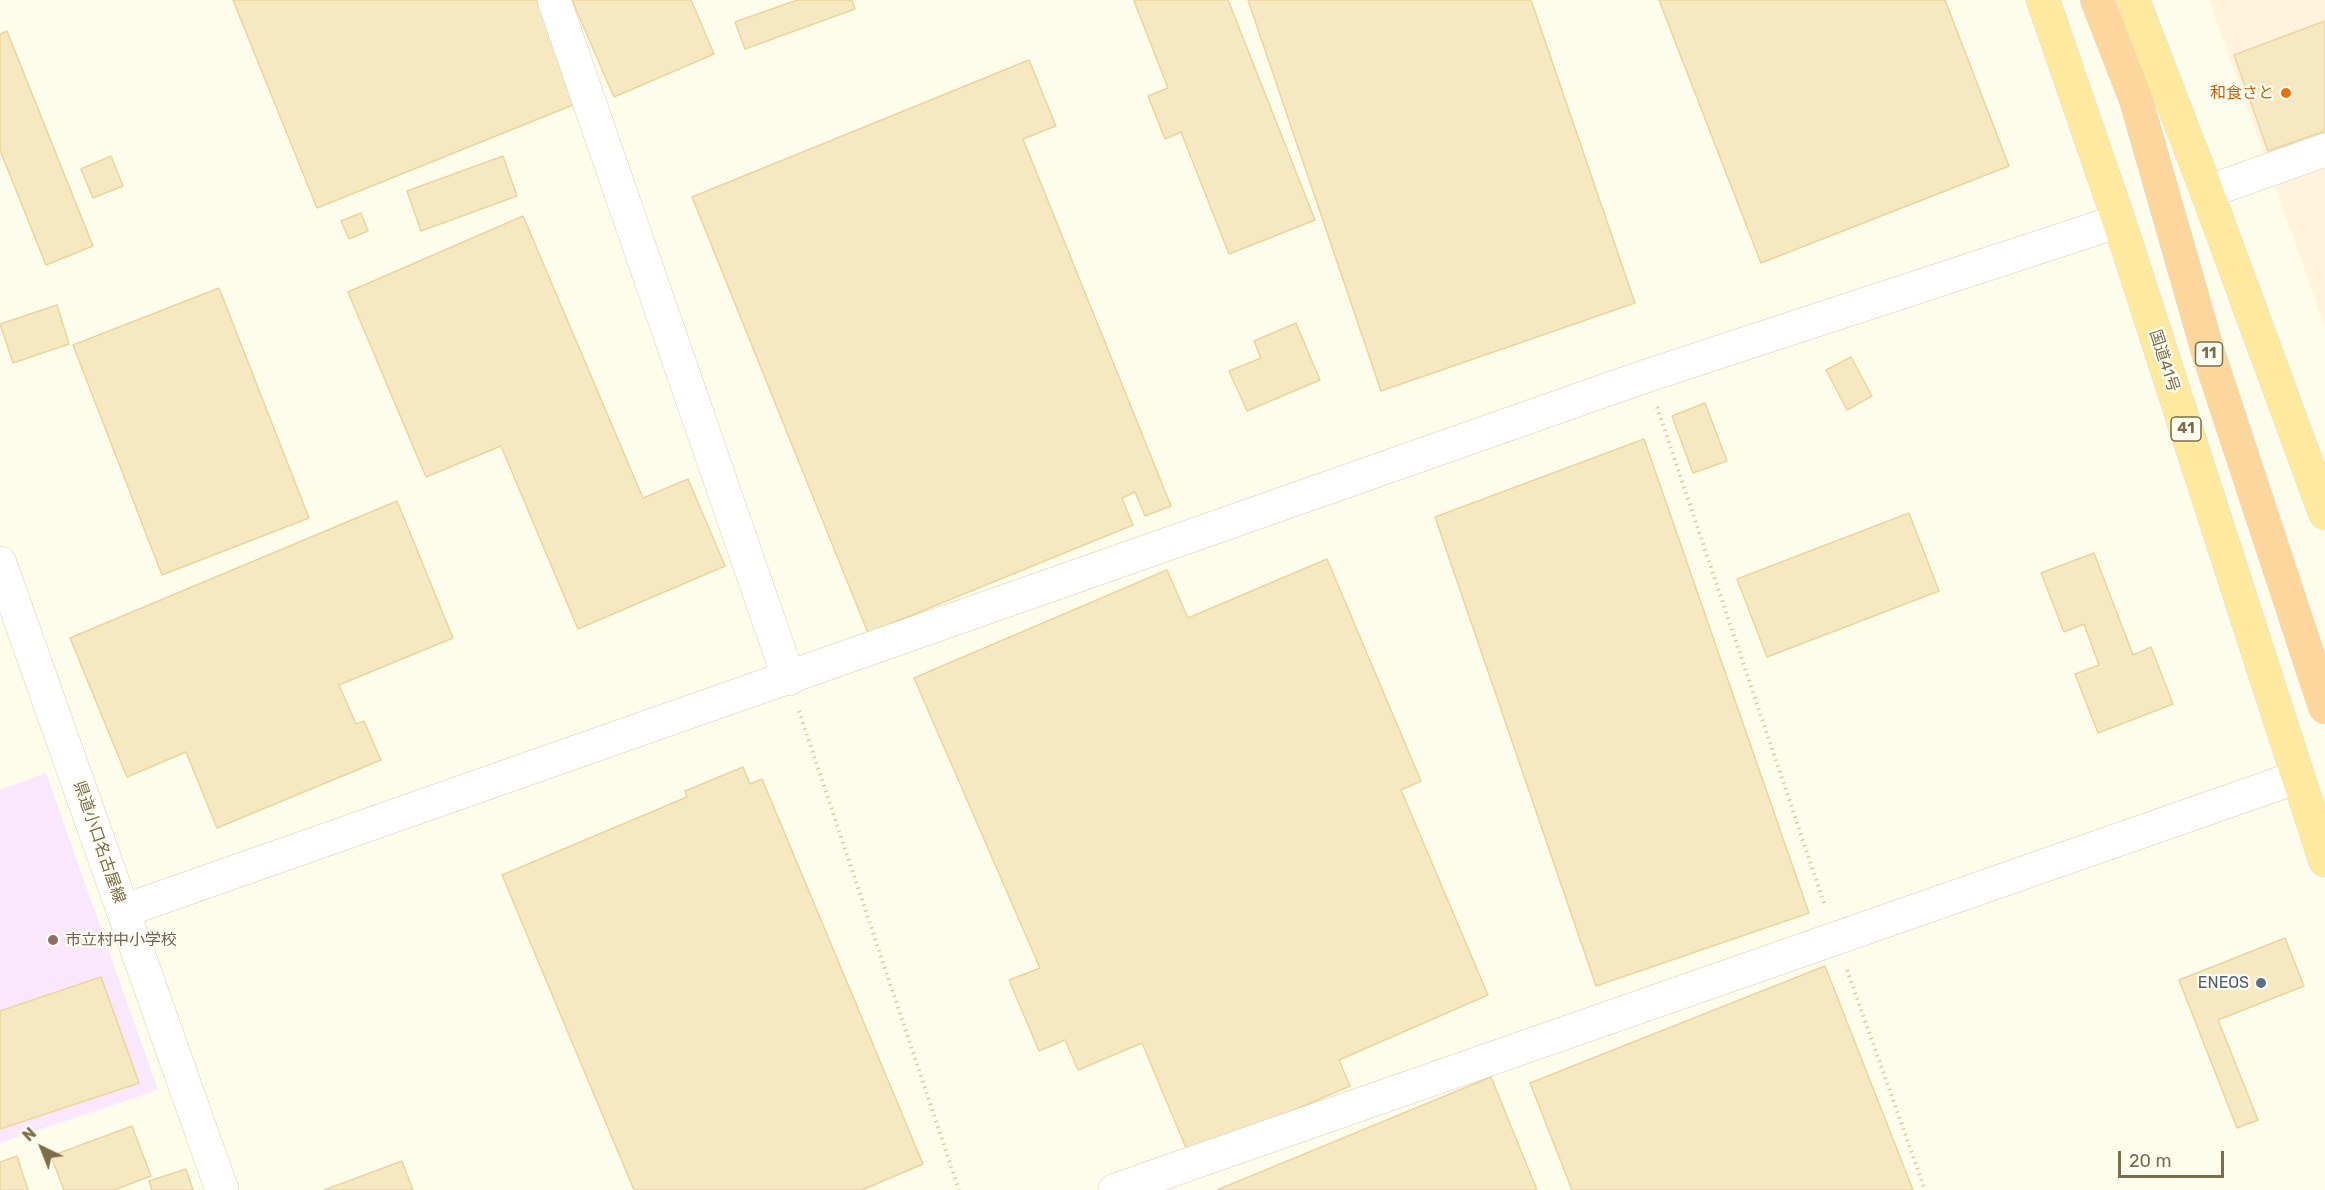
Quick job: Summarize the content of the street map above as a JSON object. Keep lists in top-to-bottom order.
{
  "streets": {
    "highway": ["11", "国道41号", "41"],
    "street": ["県道小口名古屋線"]
  },
  "places": ["和食さと", "市立村中小学校", "ENEOS"],
  "scale_bar": "20 m",
  "north": "top left"
}
